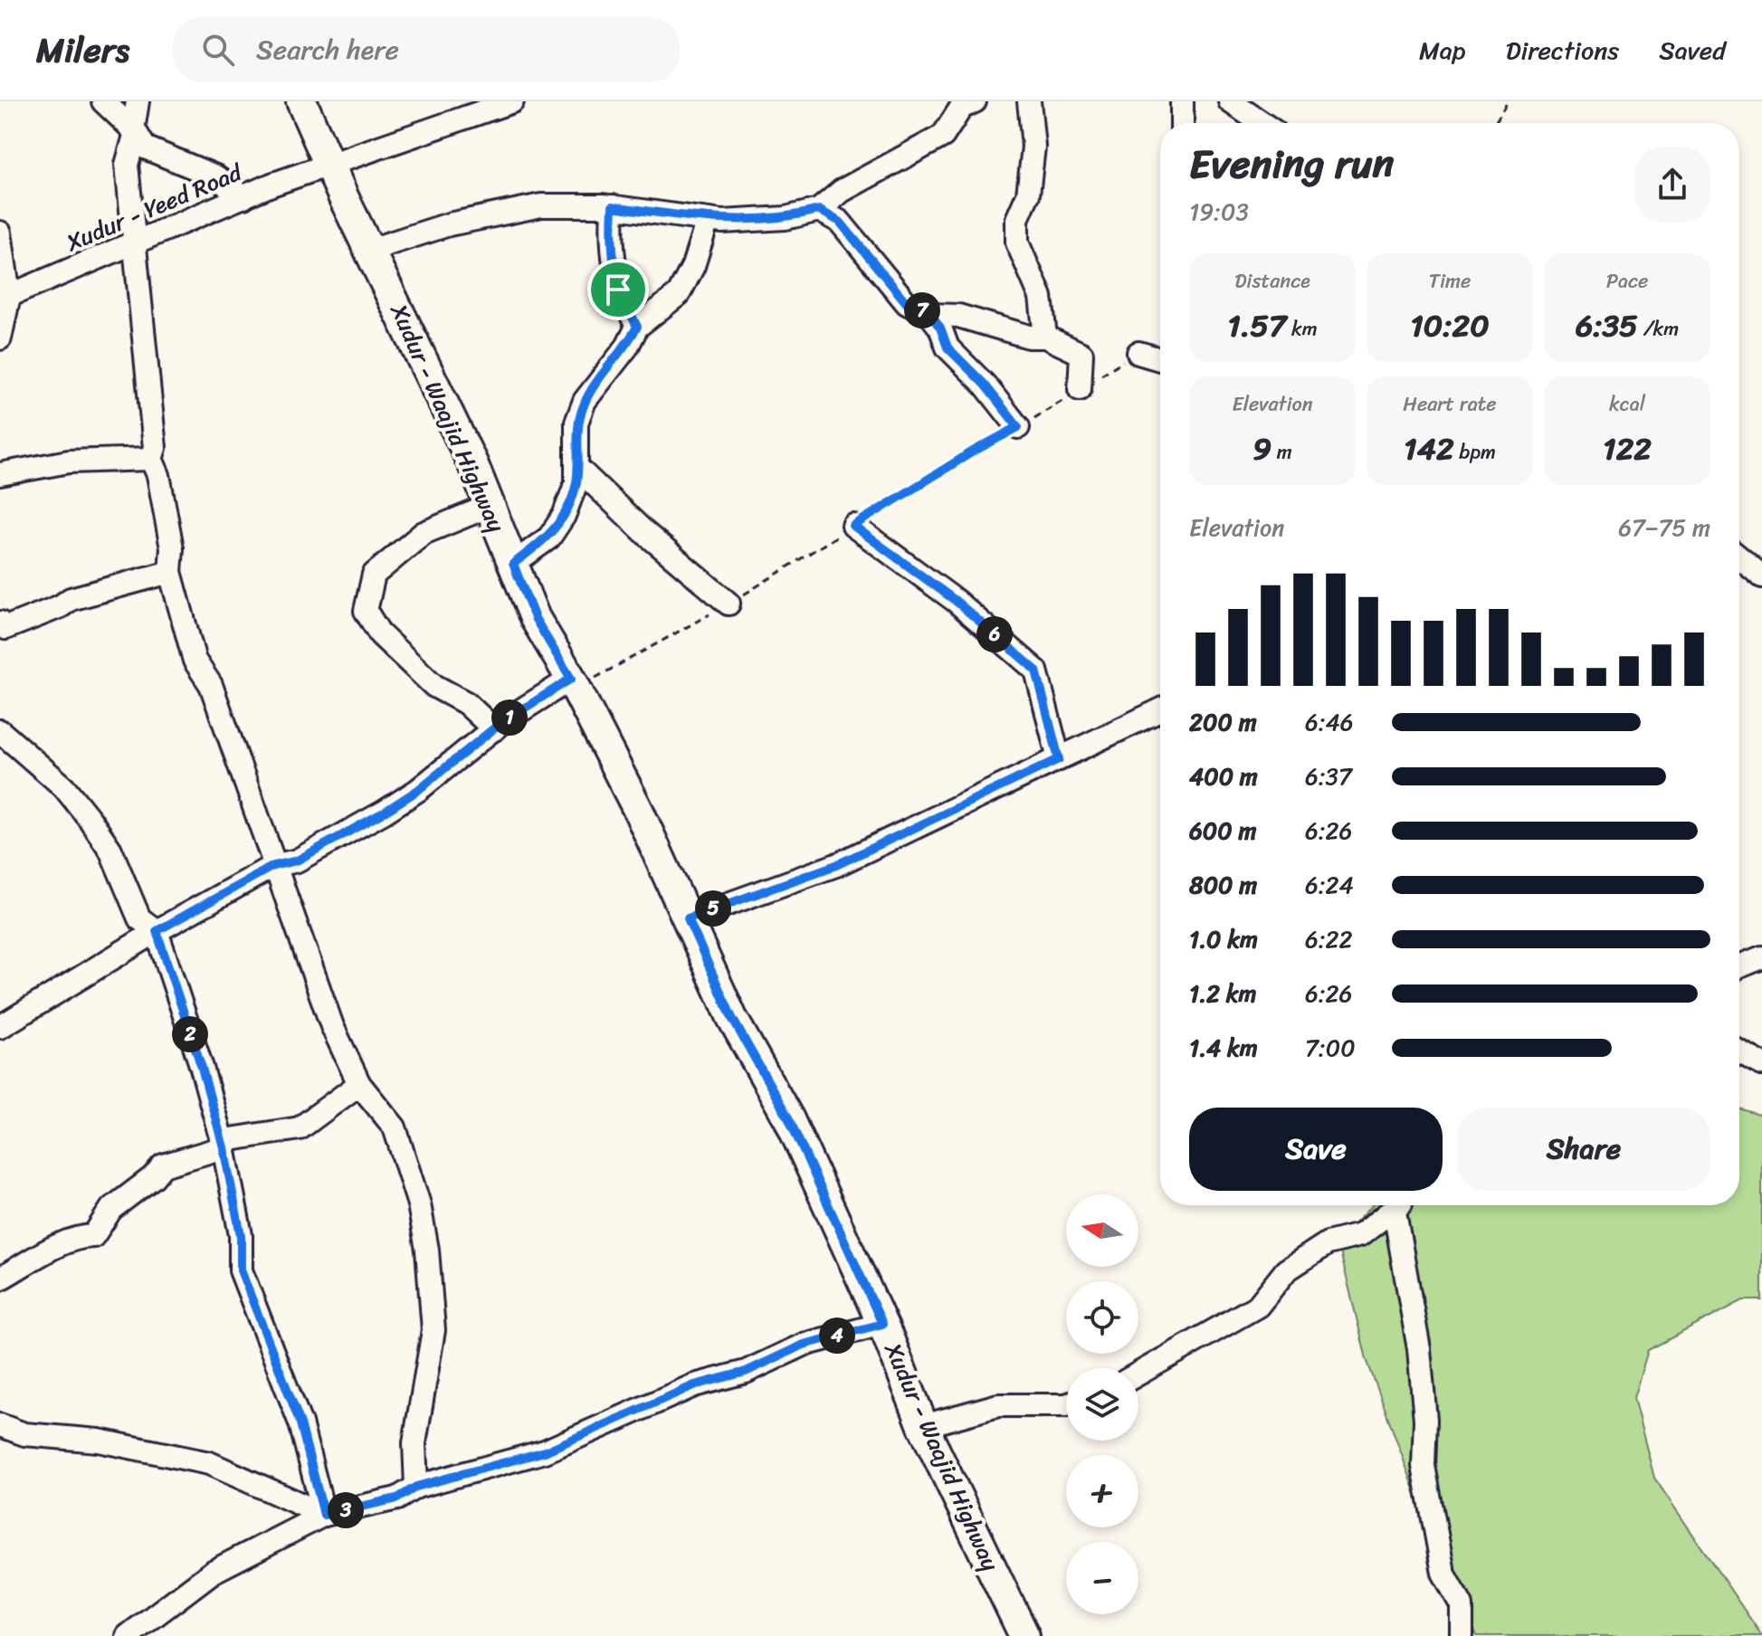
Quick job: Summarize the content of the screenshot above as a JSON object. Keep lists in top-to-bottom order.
{
  "streets": {
    "main road": ["Xudur - Waajid Highway"],
    "street": ["Xudur - Yeed Road"]
  },
  "crossings": [
    ["Xudur - Yeed Road", "Xudur - Waajid Highway"]
  ],
  "north": "left",
  "page": {
    "header": "Milers",
    "search": "Search here",
    "nav": ["Map", "Directions", "Saved"],
    "heading": ["Evening run", "19:03"],
    "stats": [
      ["Distance", "1.57 km"],
      ["Time", "10:20"],
      ["Pace", "6:35 /km"],
      ["Elevation", "9 m"],
      ["Heart rate", "142 bpm"],
      ["kcal", "122"]
    ],
    "pins": [
      "7",
      "6",
      "1",
      "5",
      "2",
      "4",
      "3"
    ],
    "chart": ["Elevation", "67–75 m"],
    "list": [
      {
        "name": "200 m",
        "note": "6:46"
      },
      {
        "name": "400 m",
        "note": "6:37"
      },
      {
        "name": "600 m",
        "note": "6:26"
      },
      {
        "name": "800 m",
        "note": "6:24"
      },
      {
        "name": "1.0 km",
        "note": "6:22"
      },
      {
        "name": "1.2 km",
        "note": "6:26"
      },
      {
        "name": "1.4 km",
        "note": "7:00"
      }
    ],
    "buttons": ["Save", "Share"],
    "map_buttons": ["+", "−"]
  }
}
